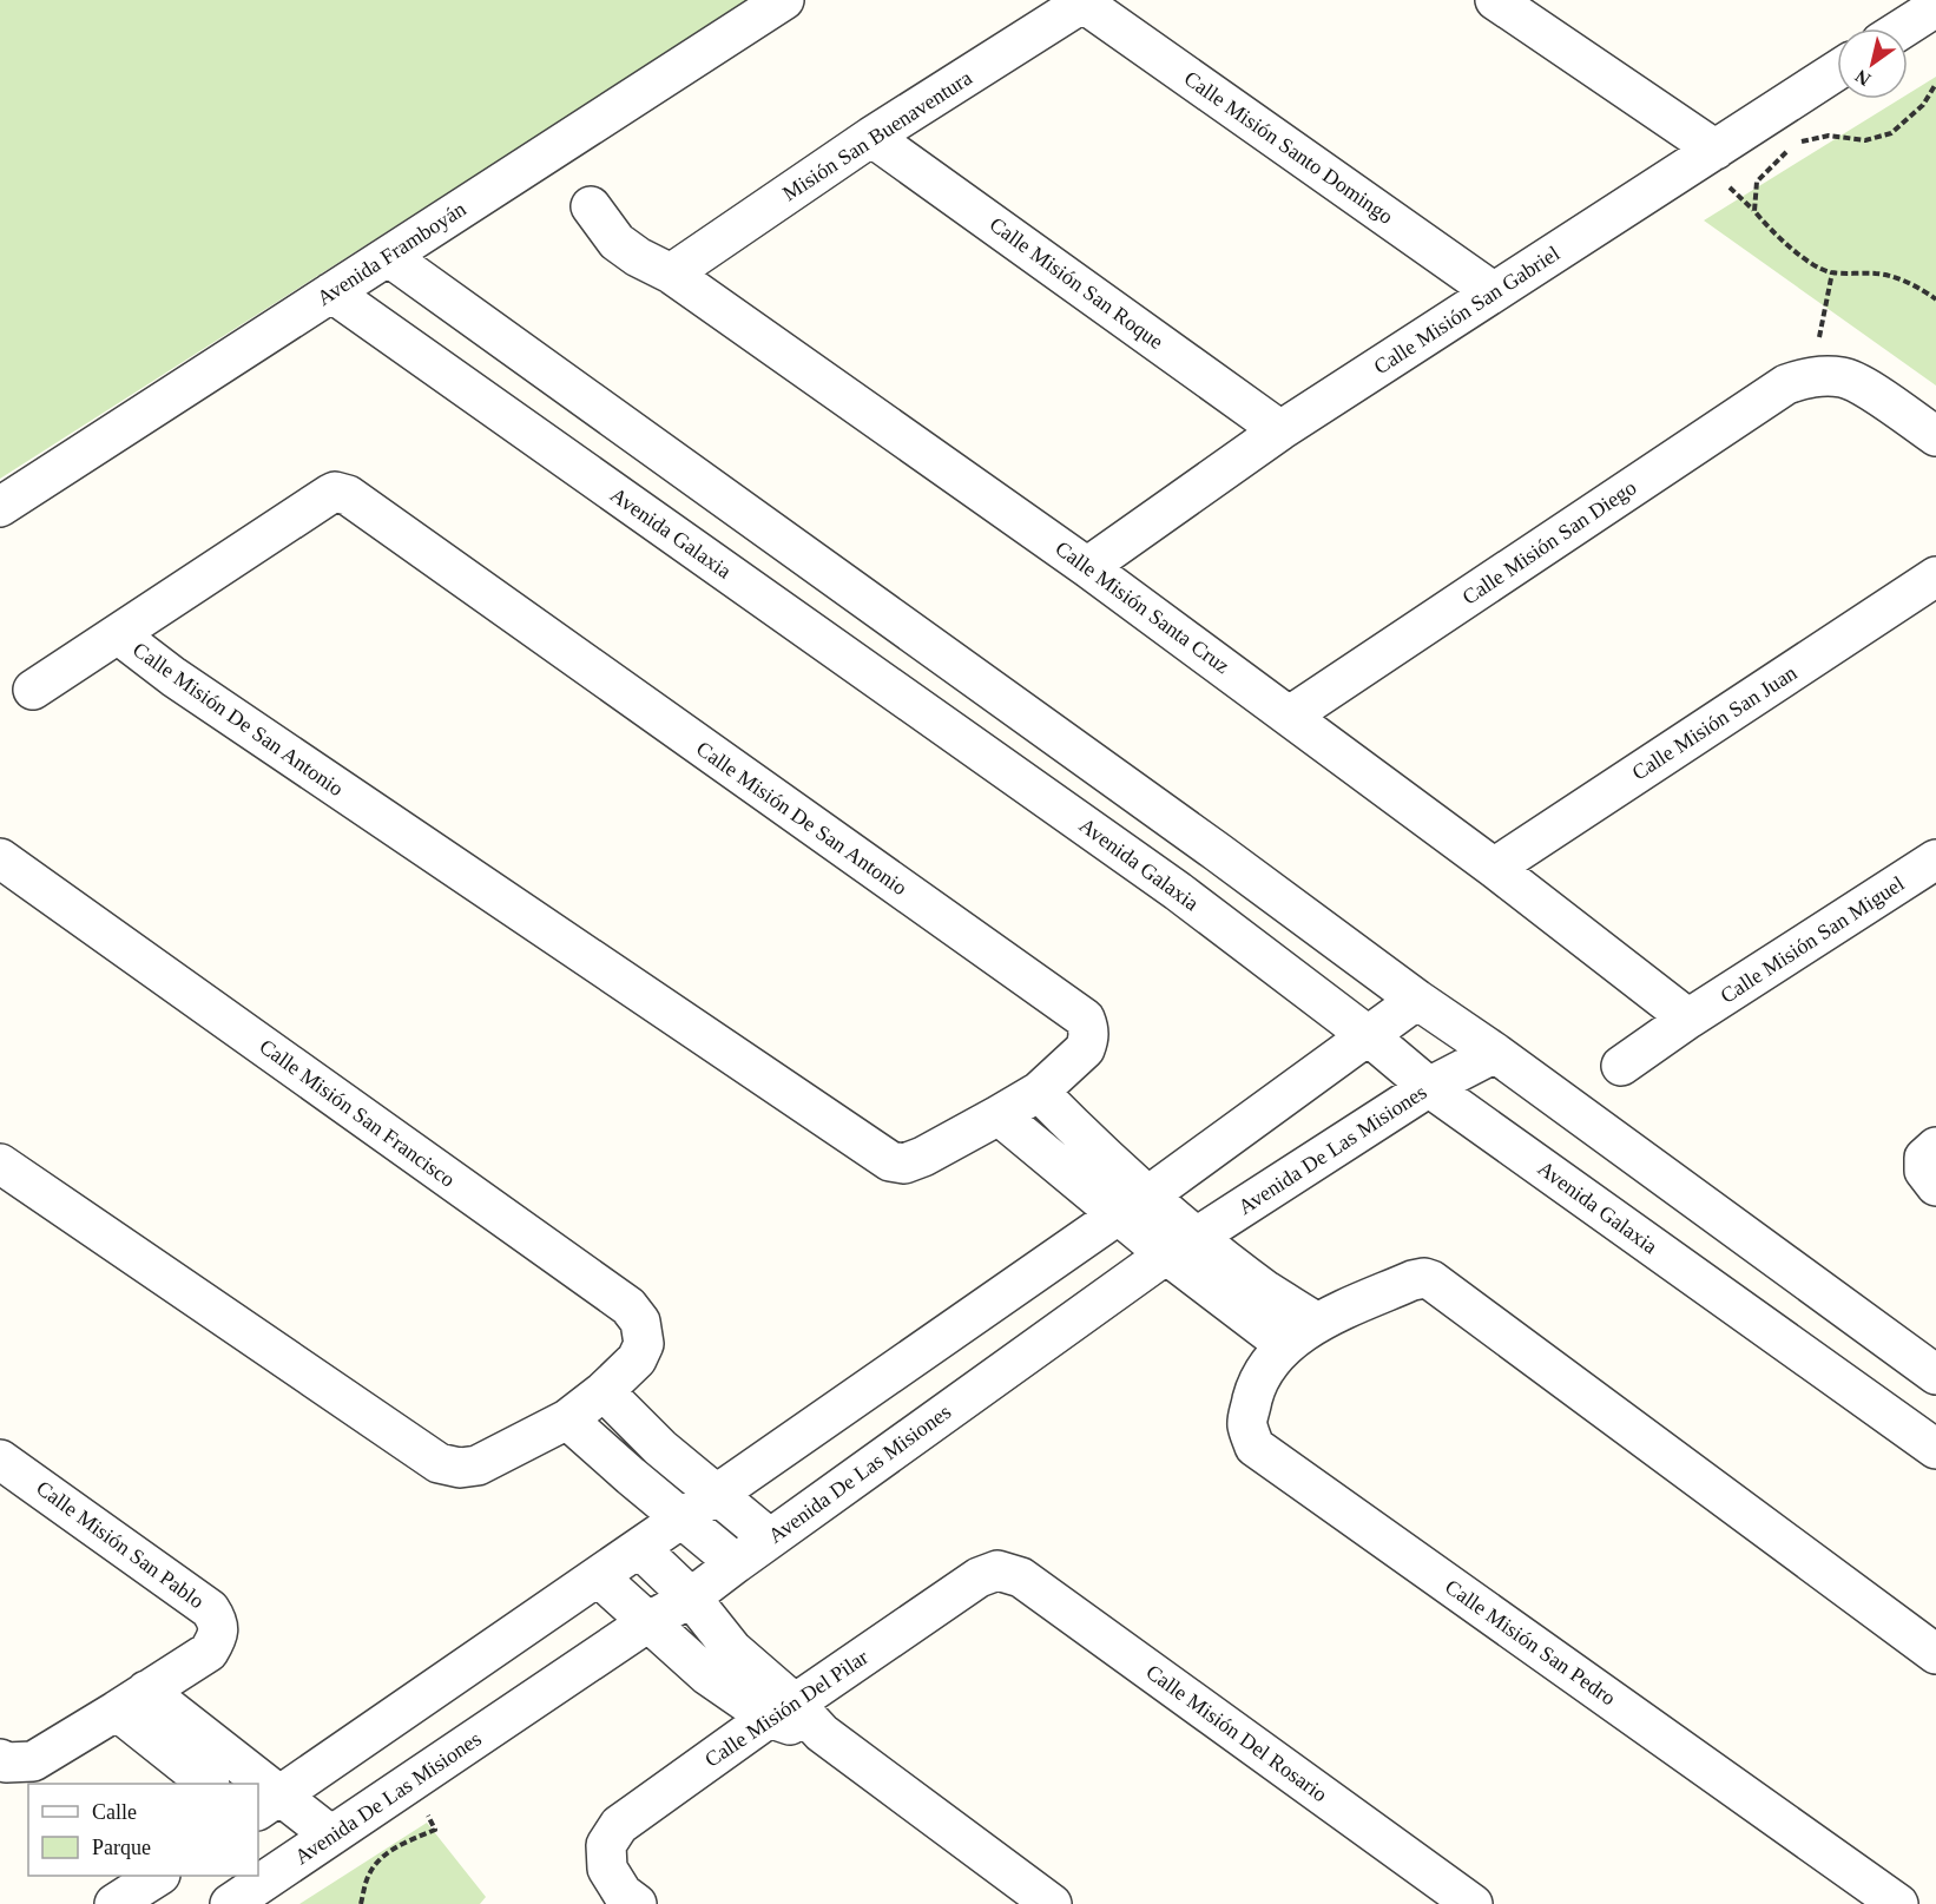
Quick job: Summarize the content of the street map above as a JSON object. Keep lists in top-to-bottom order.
{
  "streets": {
    "street": [
      "Misión San Buenaventura",
      "Calle Misión Santo Domingo",
      "Avenida Framboyán",
      "Calle Misión San Roque",
      "Calle Misión San Gabriel",
      "Avenida Galaxia",
      "Calle Misión San Diego",
      "Calle Misión Santa Cruz",
      "Calle Misión De San Antonio",
      "Calle Misión San Juan",
      "Calle Misión San Miguel",
      "Calle Misión San Francisco",
      "Avenida De Las Misiones",
      "Calle Misión San Pablo",
      "Calle Misión San Pedro",
      "Calle Misión Del Pilar",
      "Calle Misión Del Rosario"
    ]
  },
  "crossings": [
    ["Misión San Buenaventura", "Calle Misión Santo Domingo"],
    ["Misión San Buenaventura", "Calle Misión San Roque"],
    ["Misión San Buenaventura", "Calle Misión Santa Cruz"],
    ["Calle Misión Santo Domingo", "Calle Misión San Gabriel"],
    ["Avenida Framboyán", "Avenida Galaxia"],
    ["Calle Misión San Roque", "Calle Misión San Gabriel"],
    ["Calle Misión San Gabriel", "Calle Misión Santa Cruz"],
    ["Avenida Galaxia", "Avenida De Las Misiones"],
    ["Calle Misión San Diego", "Calle Misión Santa Cruz"],
    ["Calle Misión Santa Cruz", "Calle Misión San Juan"],
    ["Calle Misión Santa Cruz", "Calle Misión San Miguel"],
    ["Calle Misión Del Pilar", "Calle Misión Del Rosario"]
  ],
  "legend": ["Calle", "Parque"],
  "north": "bottom left"
}
